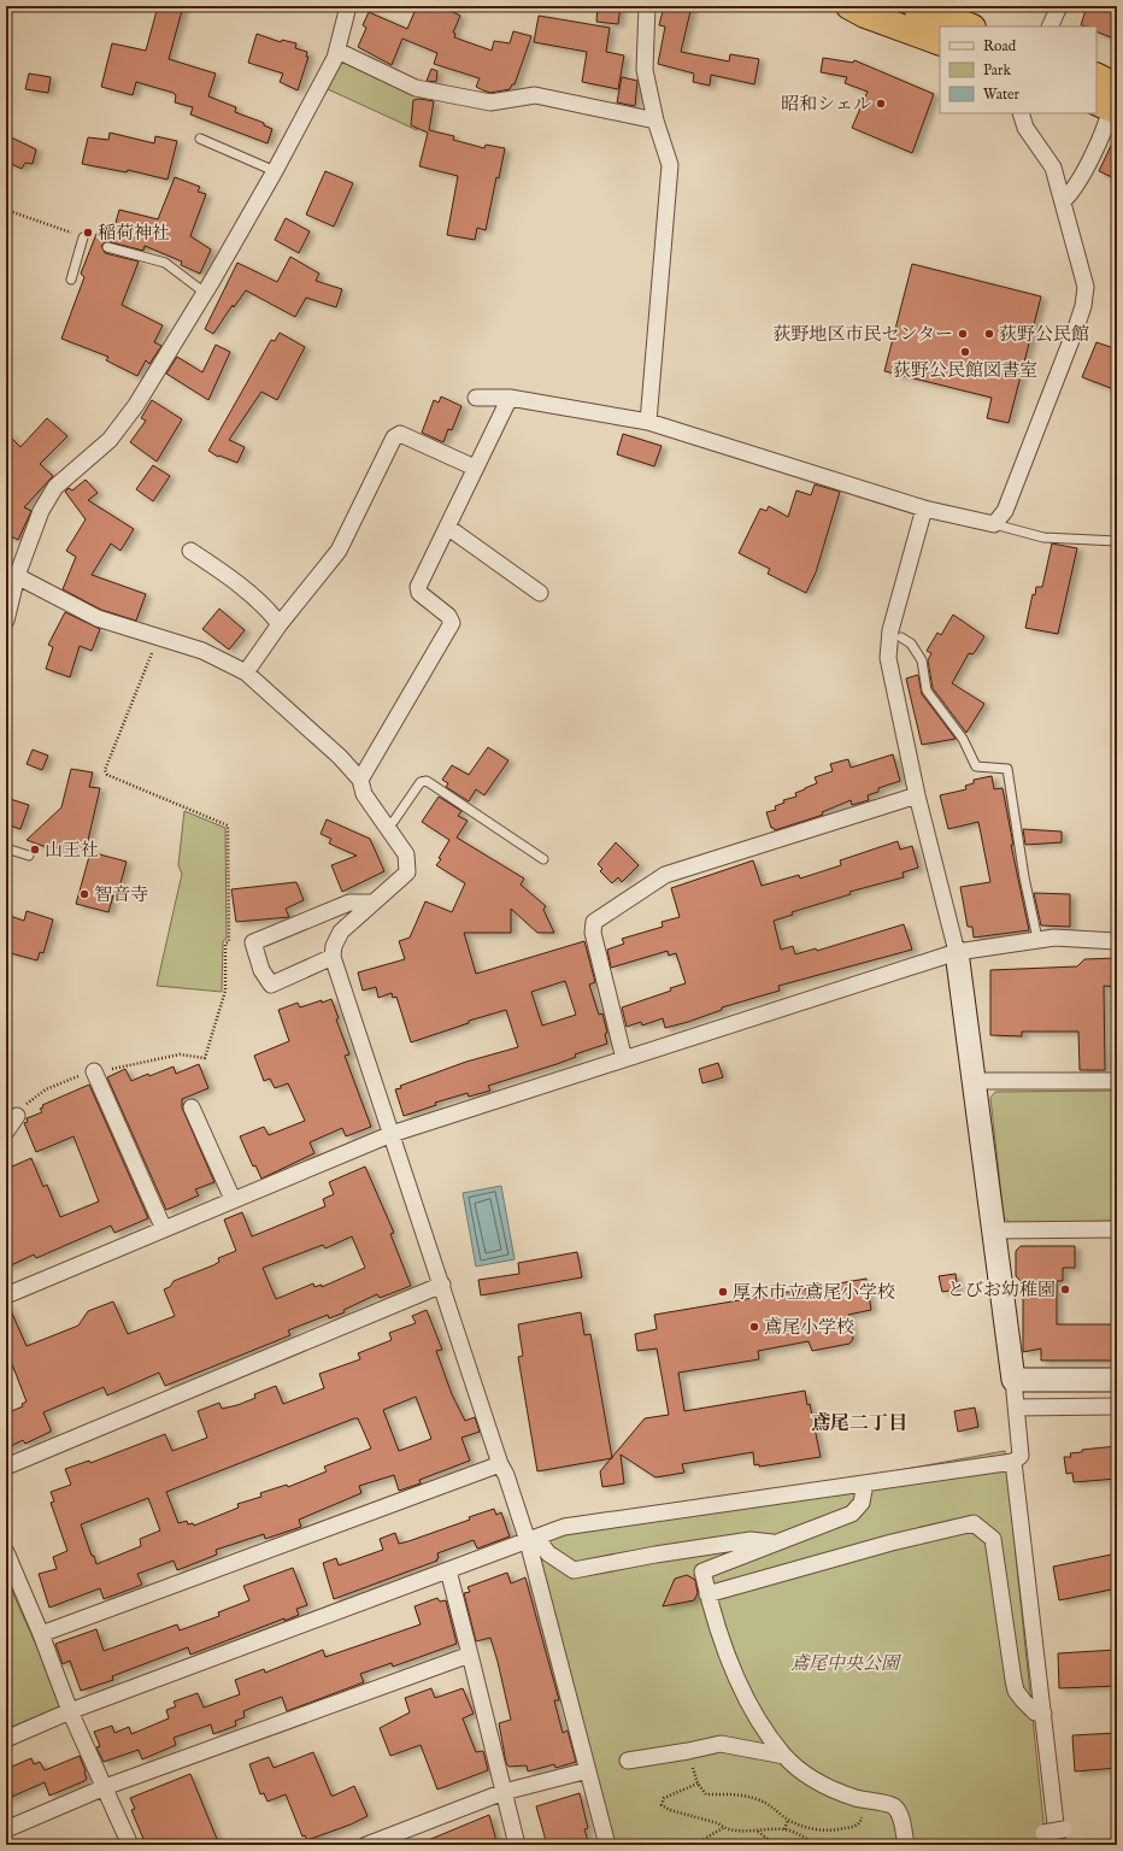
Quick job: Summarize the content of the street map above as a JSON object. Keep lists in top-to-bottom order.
{
  "districts": ["鳶尾二丁目"],
  "parks": ["鳶尾中央公園"],
  "places": [
    "昭和シェル",
    "稲荷神社",
    "荻野地区市民センター",
    "荻野公民館",
    "荻野公民館図書室",
    "山王社",
    "智音寺",
    "とびお幼稚園",
    "厚木市立鳶尾小学校",
    "鳶尾小学校"
  ],
  "legend": ["Road", "Park", "Water"]
}
